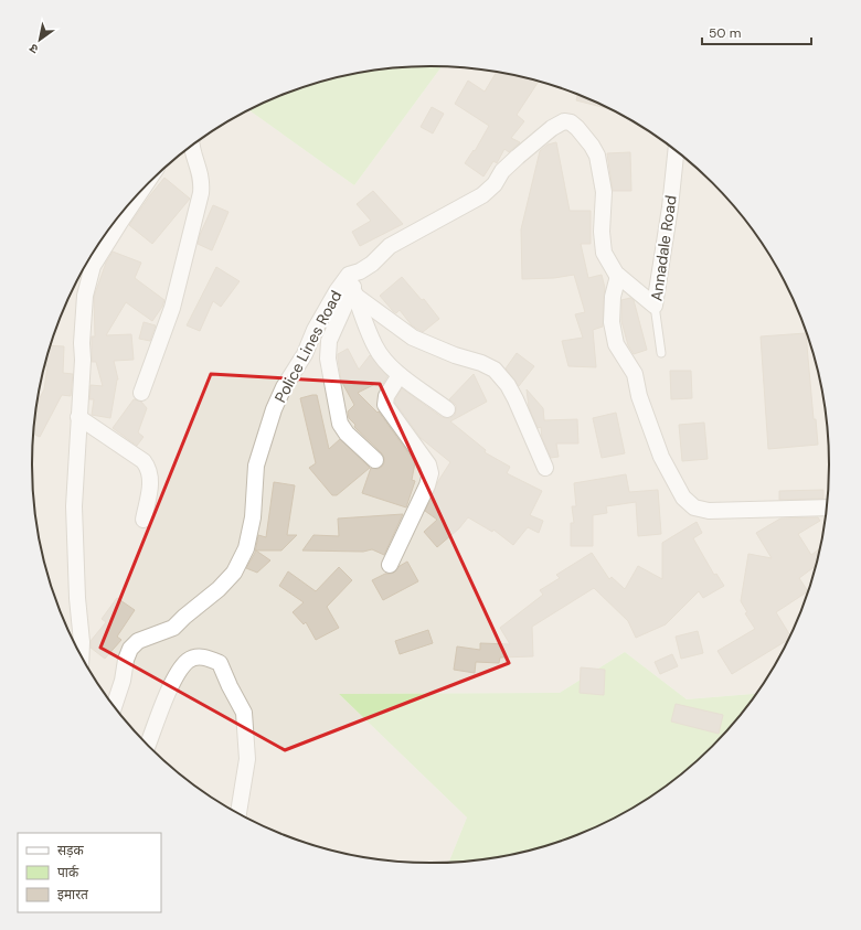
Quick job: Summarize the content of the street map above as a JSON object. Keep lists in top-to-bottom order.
{
  "streets": {
    "street": ["Annadale Road", "Police Lines Road"]
  },
  "crossings": [
    ["Annadale Road", "Police Lines Road"]
  ],
  "legend": ["सड़क", "पार्क", "इमारत"],
  "scale_bar": "50 m",
  "north": "bottom left"
}
